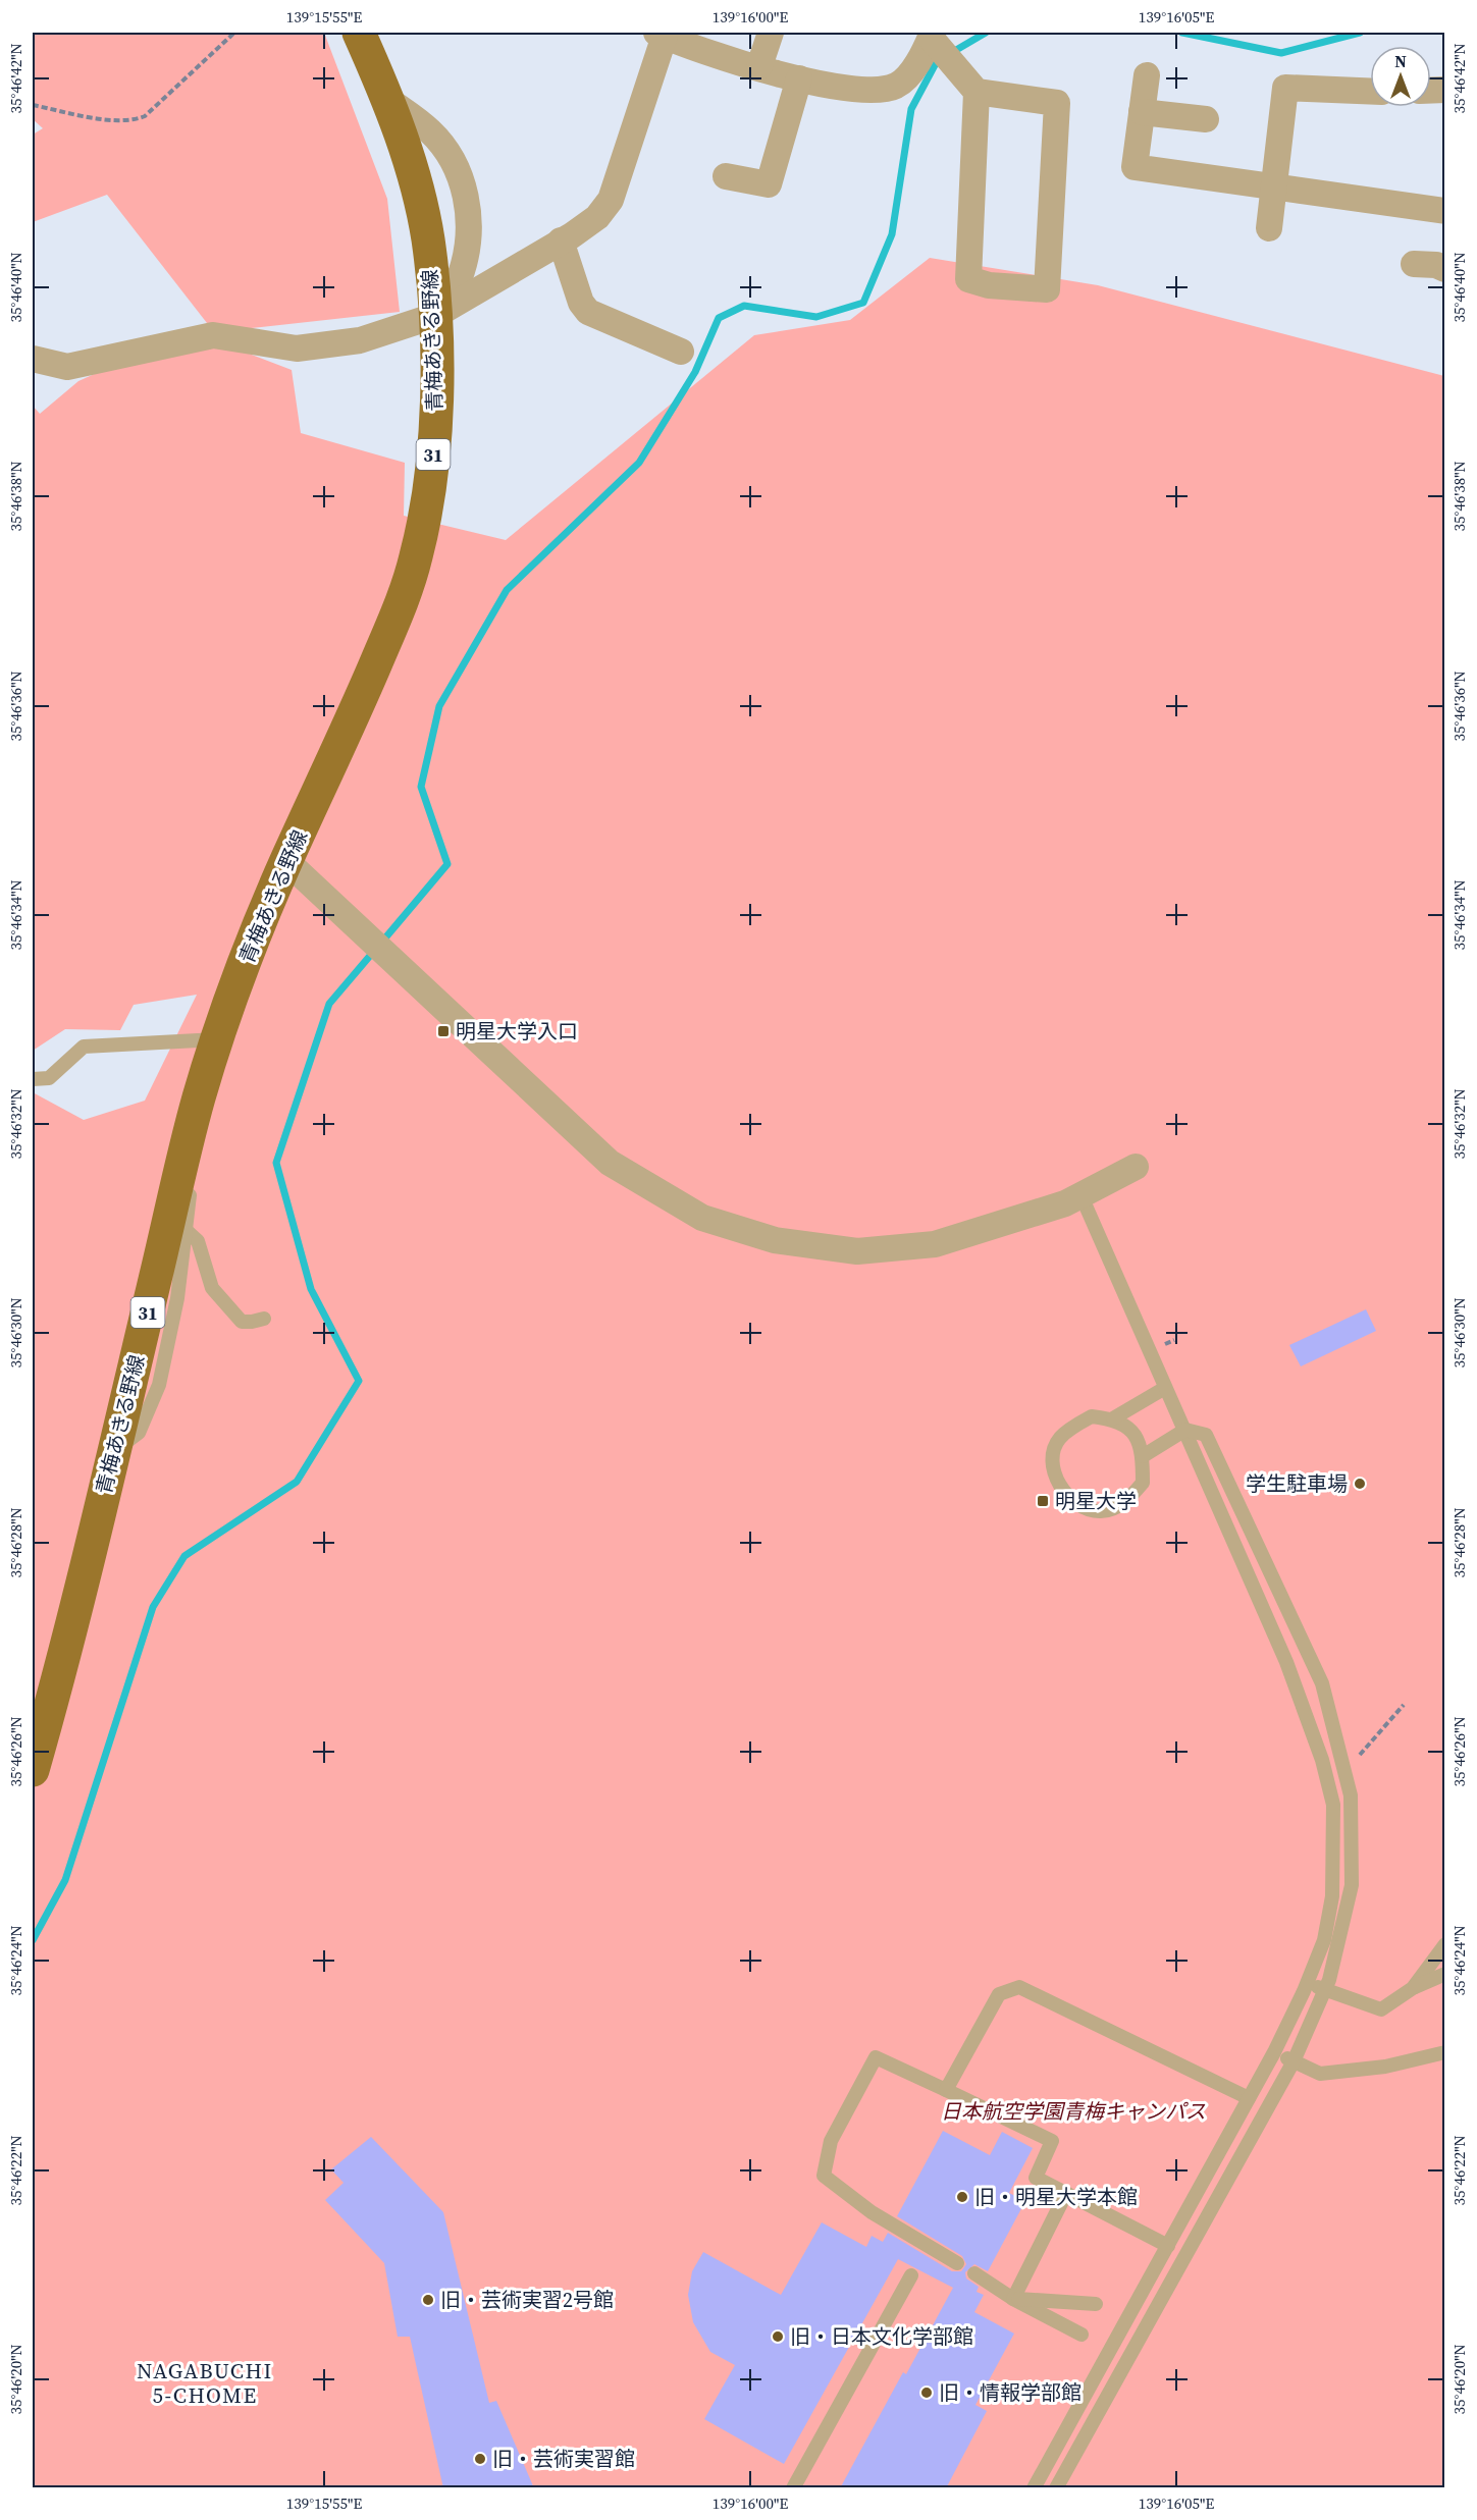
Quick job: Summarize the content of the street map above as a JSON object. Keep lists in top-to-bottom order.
{
  "streets": {
    "main road": ["青梅あきる野線", "31"]
  },
  "districts": ["NAGABUCHI 5-CHOME"],
  "parks": ["日本航空学園青梅キャンパス"],
  "places": {
    "transit": ["明星大学入口", "明星大学"],
    "other": [
      "学生駐車場",
      "旧・明星大学本館",
      "旧・芸術実習2号館",
      "旧・日本文化学部館",
      "旧・情報学部館",
      "旧・芸術実習館"
    ]
  },
  "north": "top",
  "coordinates": [
    "139°15'55\"E",
    "139°16'00\"E",
    "139°16'05\"E",
    "35°46'42\"N",
    "35°46'40\"N",
    "35°46'38\"N",
    "35°46'36\"N",
    "35°46'34\"N",
    "35°46'32\"N",
    "35°46'30\"N",
    "35°46'28\"N",
    "35°46'26\"N",
    "35°46'24\"N",
    "35°46'22\"N",
    "35°46'20\"N"
  ]
}
